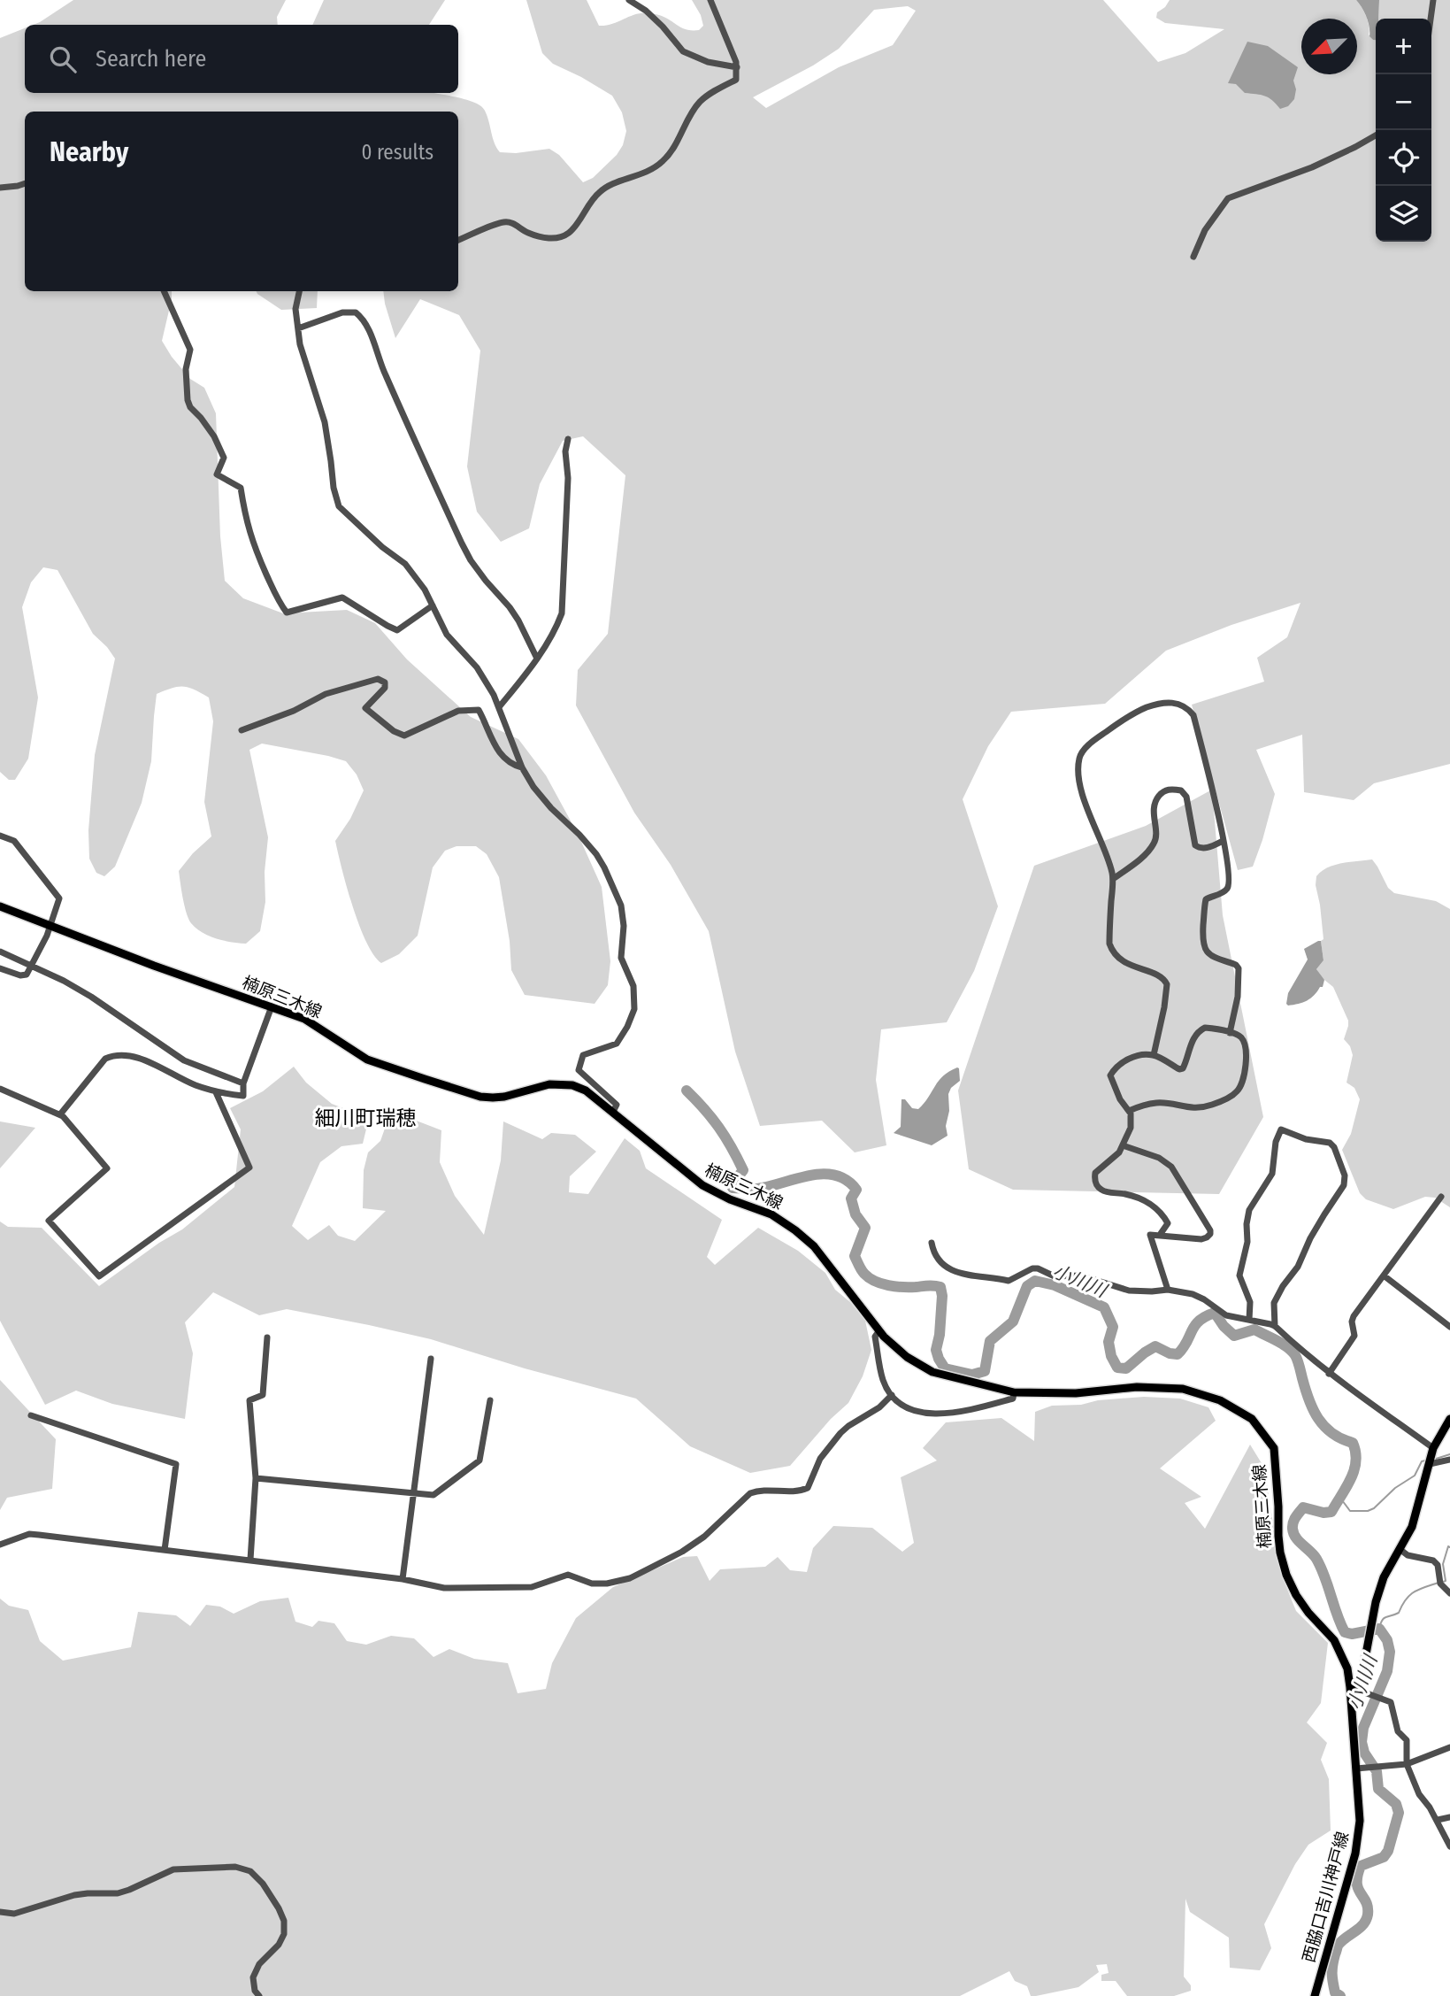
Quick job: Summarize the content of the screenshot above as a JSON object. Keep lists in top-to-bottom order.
{
  "streets": {
    "main road": ["楠原三木線", "西脇口吉川神戸線"]
  },
  "crossings": [
    ["楠原三木線", "西脇口吉川神戸線"]
  ],
  "districts": ["細川町瑞穂"],
  "water": ["小川川"],
  "north": "bottom left",
  "page": {
    "map_buttons": ["+", "−"],
    "search": "Search here",
    "heading": ["Nearby", "0 results"]
  }
}
